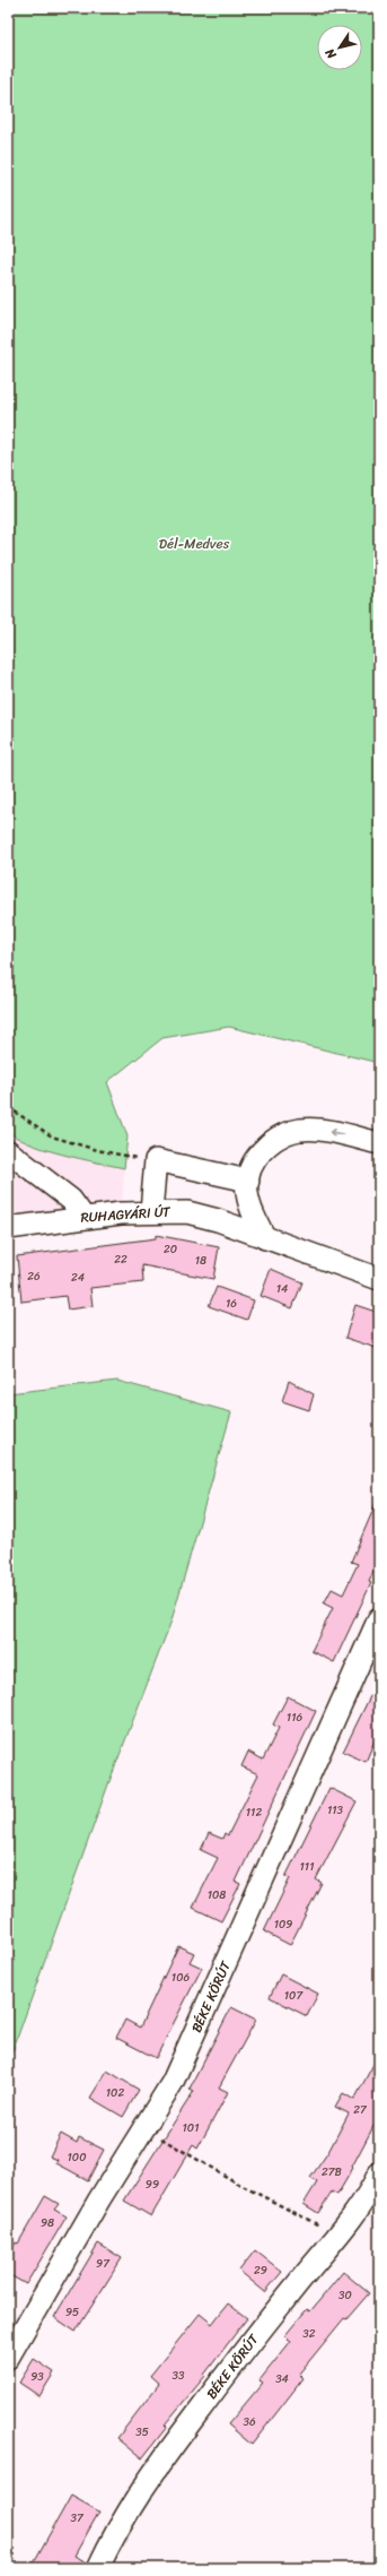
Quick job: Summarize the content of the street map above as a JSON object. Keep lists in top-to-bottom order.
{
  "streets": {
    "street": ["RUHAGYÁRI ÚT", "BÉKE KÖRÚT"]
  },
  "parks": ["Dél-Medves"],
  "house_numbers": [
    "20",
    "22",
    "18",
    "26",
    "24",
    "14",
    "16",
    "116",
    "113",
    "112",
    "111",
    "108",
    "109",
    "106",
    "107",
    "102",
    "27",
    "101",
    "100",
    "27B",
    "99",
    "98",
    "97",
    "29",
    "30",
    "95",
    "32",
    "33",
    "93",
    "34",
    "36",
    "35",
    "37"
  ],
  "north": "bottom left"
}
